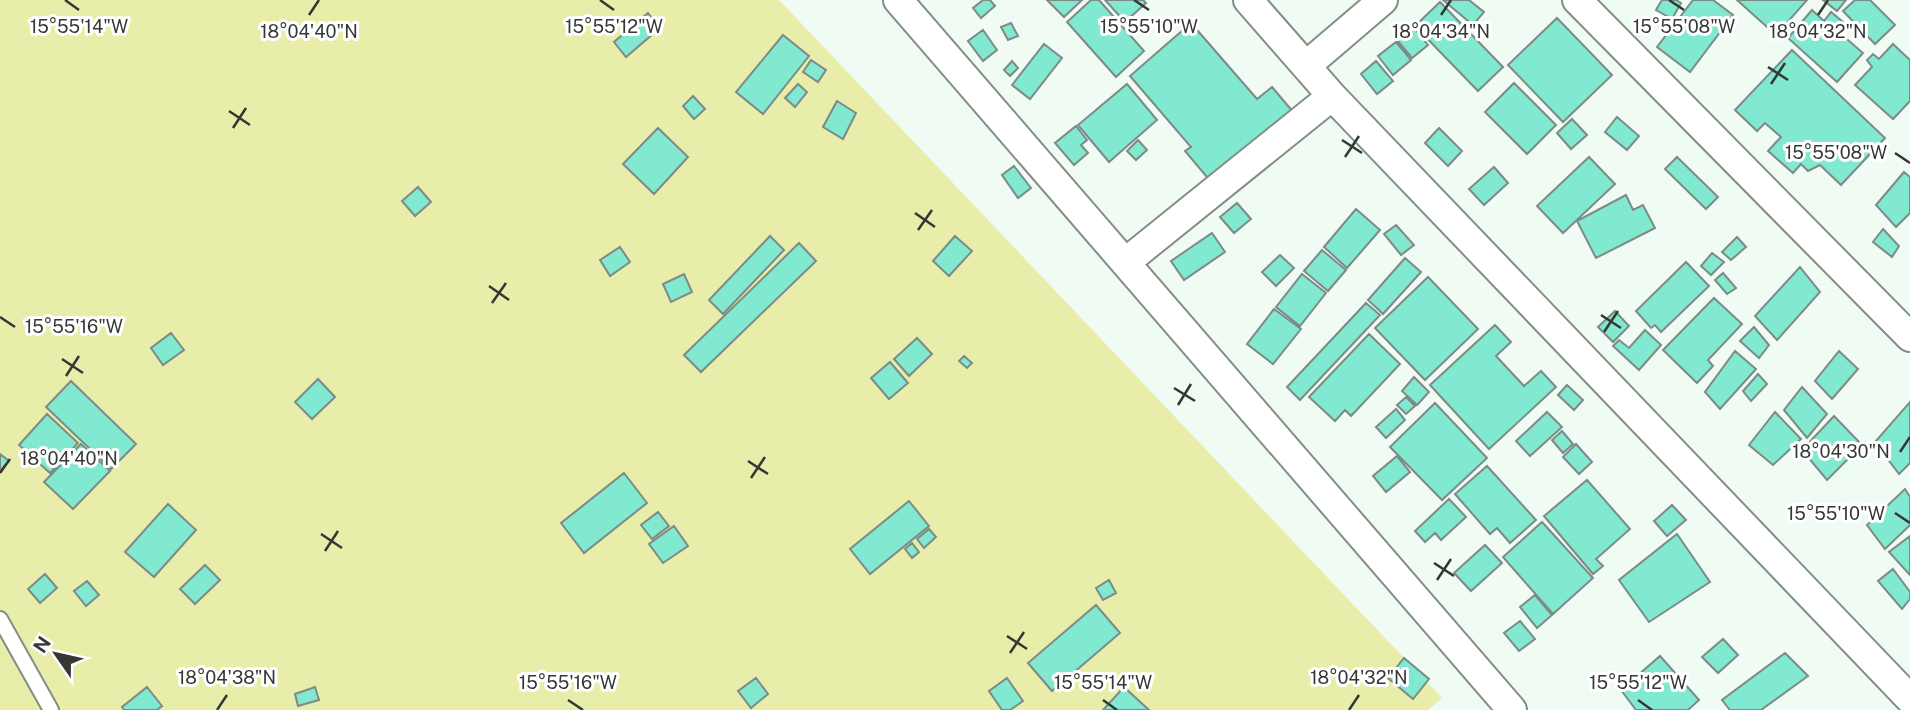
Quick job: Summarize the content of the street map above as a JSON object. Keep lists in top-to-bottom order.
{
  "north": "top left",
  "coordinates": [
    "15°55'14\"W",
    "15°55'12\"W",
    "15°55'10\"W",
    "15°55'08\"W",
    "18°04'40\"N",
    "18°04'34\"N",
    "18°04'32\"N",
    "15°55'16\"W",
    "18°04'30\"N",
    "18°04'38\"N"
  ]
}
